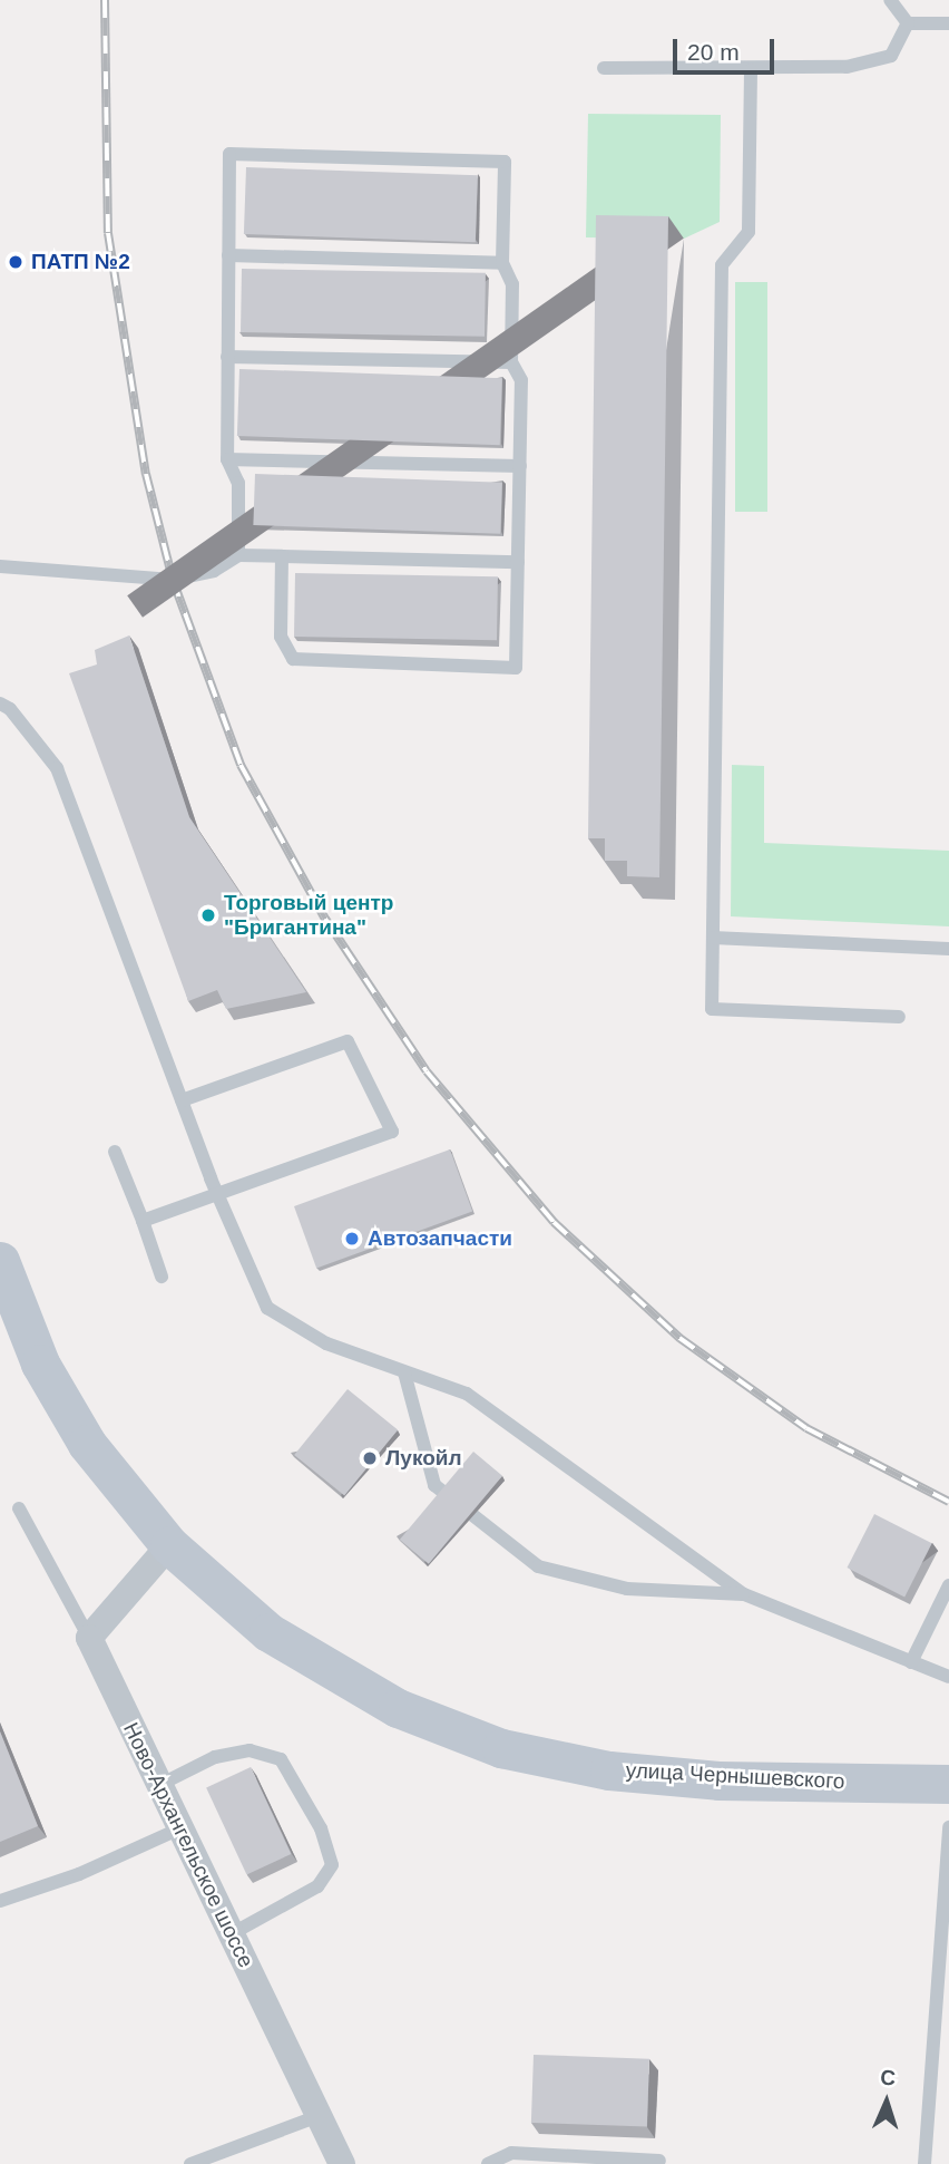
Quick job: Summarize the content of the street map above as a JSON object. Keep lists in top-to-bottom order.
{
  "streets": {
    "main road": ["улица Чернышевского"],
    "street": ["Ново-Архангельское шоссе"]
  },
  "places": [
    "ПАТП №2",
    "Торговый центр \"Бригантина\"",
    "Автозапчасти",
    "Лукойл"
  ],
  "scale_bar": "20 m",
  "north": "top"
}
